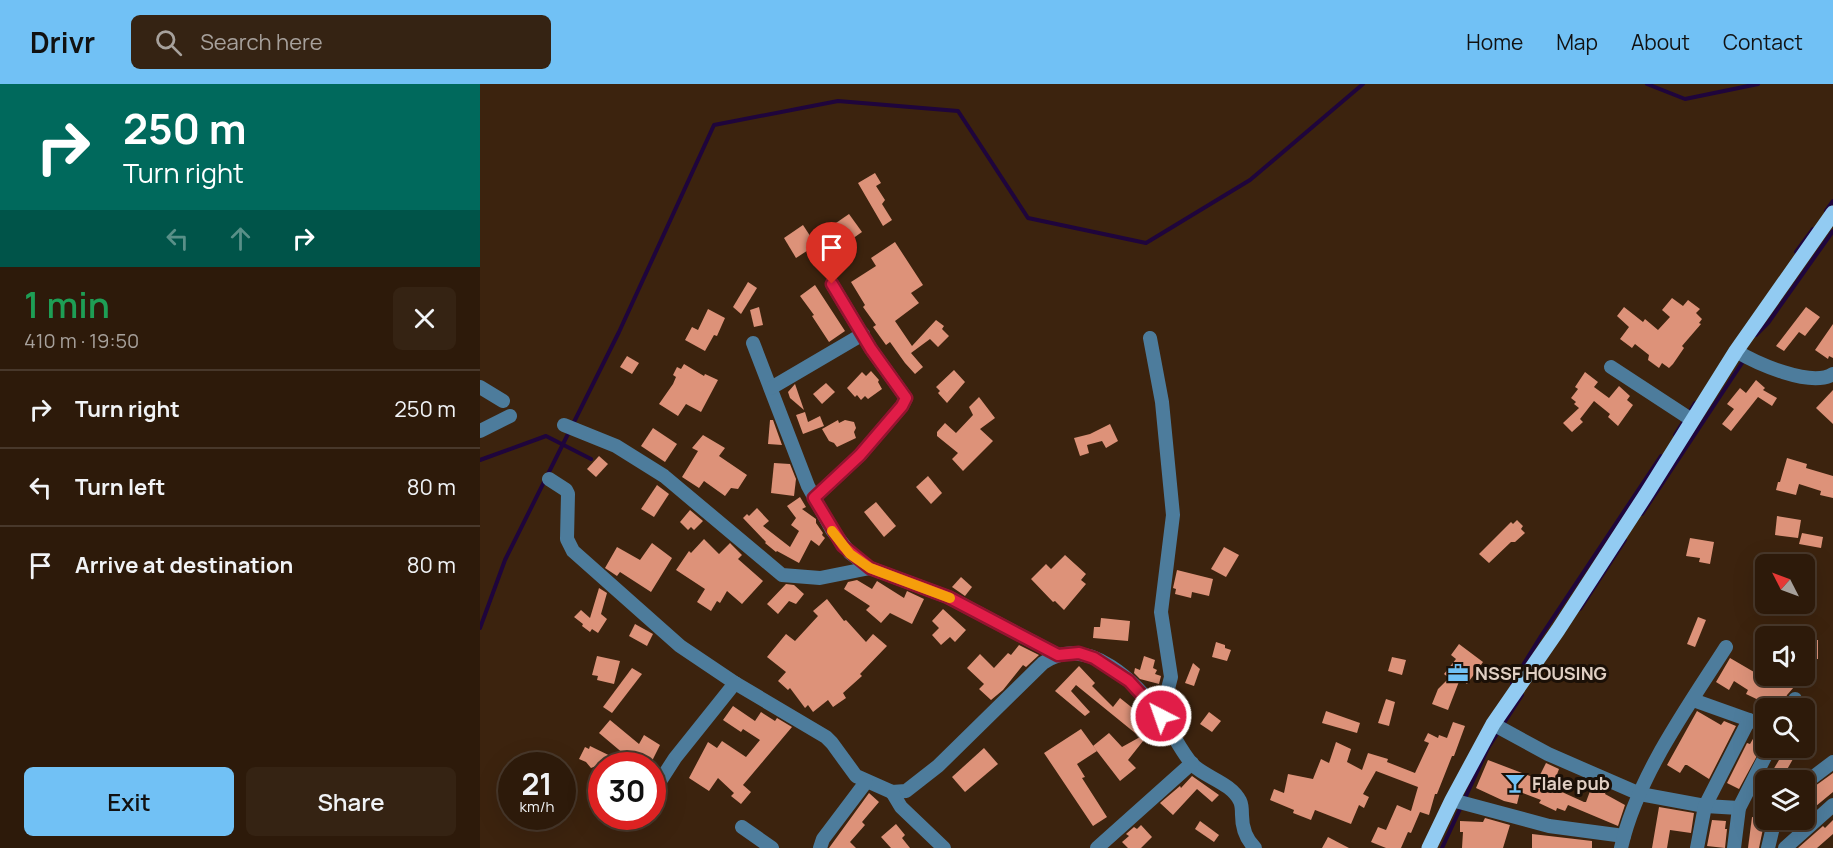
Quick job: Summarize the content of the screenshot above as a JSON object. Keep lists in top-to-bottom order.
{
  "places": {
    "office": ["NSSF HOUSING"],
    "bar": ["Flale pub"]
  },
  "north": "top left",
  "page": {
    "header": "Drivr",
    "search": "Search here",
    "nav": [
      "Home",
      "Map",
      "About",
      "Contact"
    ],
    "turn": ["250 m", "Turn right"],
    "heading": ["1 min", "410 m · 19:50"],
    "list": [
      {
        "name": "Turn right",
        "value": "250 m"
      },
      {
        "name": "Turn left",
        "value": "80 m"
      },
      {
        "name": "Arrive at destination",
        "value": "80 m"
      }
    ],
    "speed": "21 km/h",
    "limit": "30",
    "buttons": ["Exit", "Share"]
  }
}
